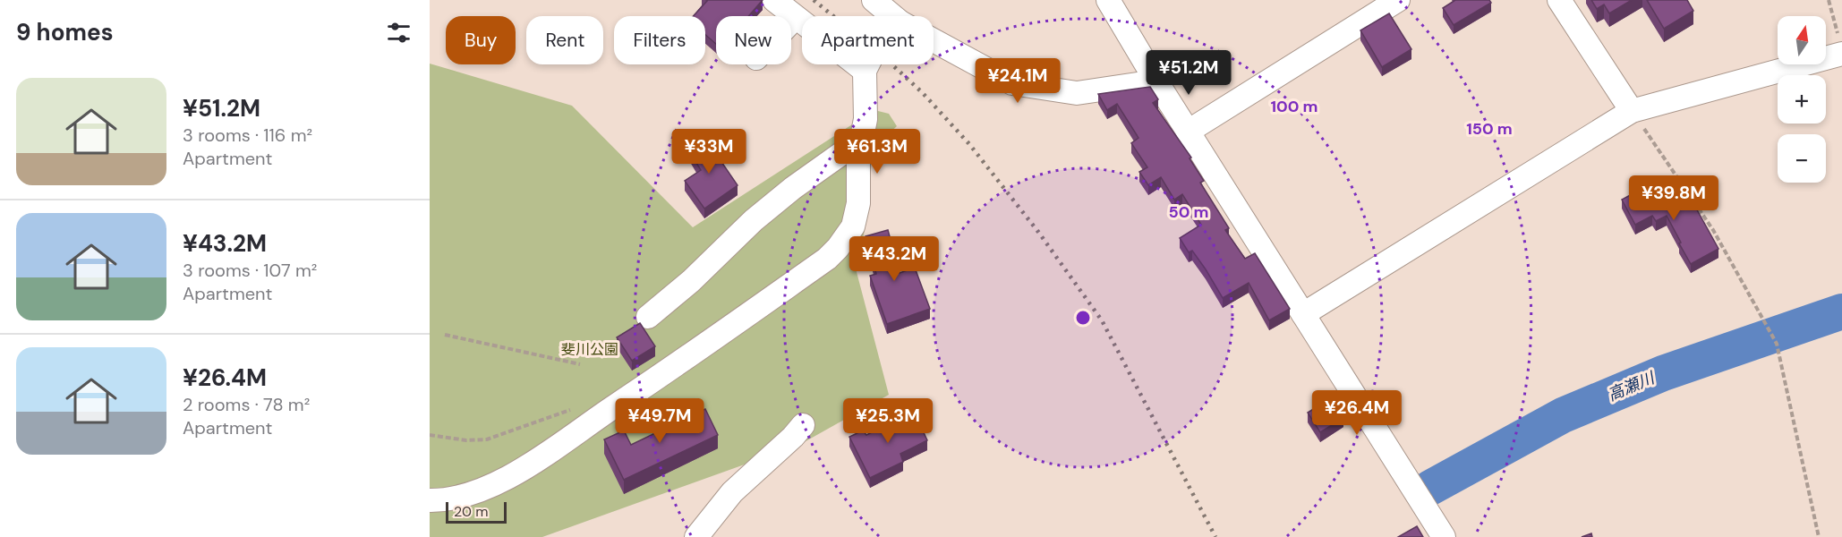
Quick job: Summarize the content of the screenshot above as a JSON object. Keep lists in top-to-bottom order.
{
  "water": ["高瀬川"],
  "parks": ["斐川公園"],
  "scale_bar": "20 m",
  "north": "top",
  "page": {
    "heading": "9 homes",
    "map_buttons": ["+", "−"],
    "chip": [
      "Buy",
      "Rent",
      "Filters",
      "New",
      "Apartment"
    ],
    "price": [
      "¥51.2M",
      "¥24.1M",
      "¥33M",
      "¥61.3M",
      "¥39.8M",
      "¥43.2M",
      "¥26.4M",
      "¥49.7M",
      "¥25.3M"
    ],
    "list": [
      {
        "name": "¥51.2M",
        "note": "3 rooms · 116 m² · Apartment"
      },
      {
        "name": "¥43.2M",
        "note": "3 rooms · 107 m² · Apartment"
      },
      {
        "name": "¥26.4M",
        "note": "2 rooms · 78 m² · Apartment"
      }
    ],
    "scale": "20 m"
  },
  "rings": ["100 m", "150 m", "50 m"]
}
